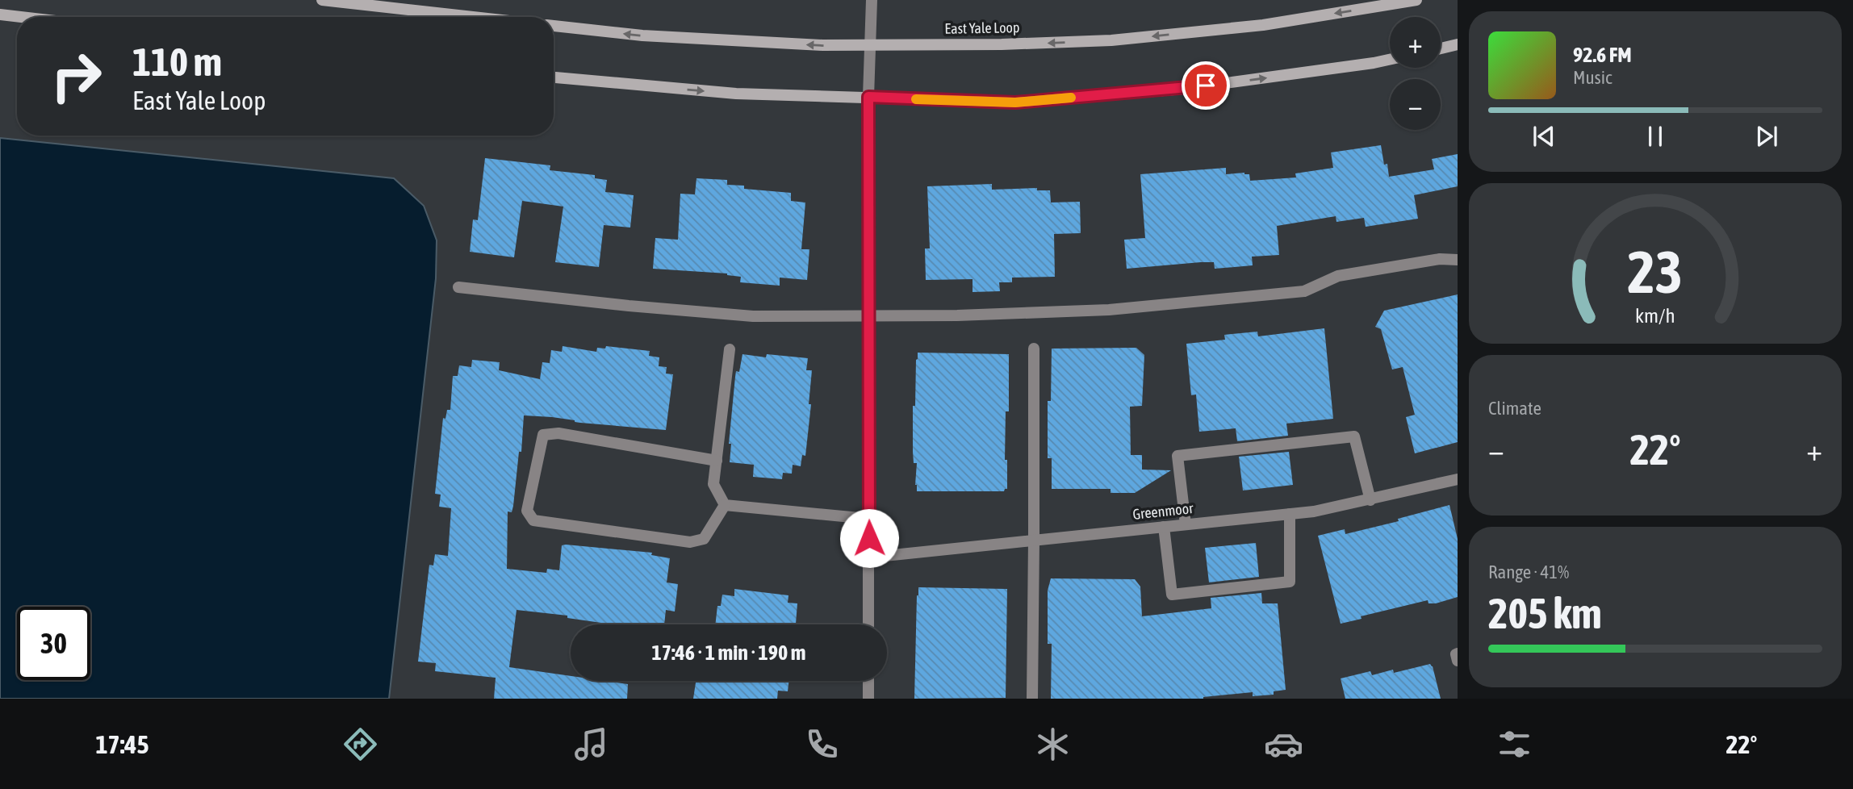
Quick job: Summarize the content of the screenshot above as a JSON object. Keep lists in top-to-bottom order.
{
  "streets": {
    "main road": ["East Yale Loop"],
    "street": ["Greenmoor"]
  },
  "page": {
    "map_buttons": ["+", "−"],
    "turn": ["110 m", "East Yale Loop"],
    "song": ["92.6 FM", "Music"],
    "tile": [
      "Climate",
      ["Range · 41%", "205 km"]
    ],
    "heat": ["−", "22°", "+"],
    "limit": "30",
    "trip": "17:46 · 1 min · 190 m",
    "tabs": ["17:45", "22°"],
    "gauge": ["23", "km/h"]
  }
}
